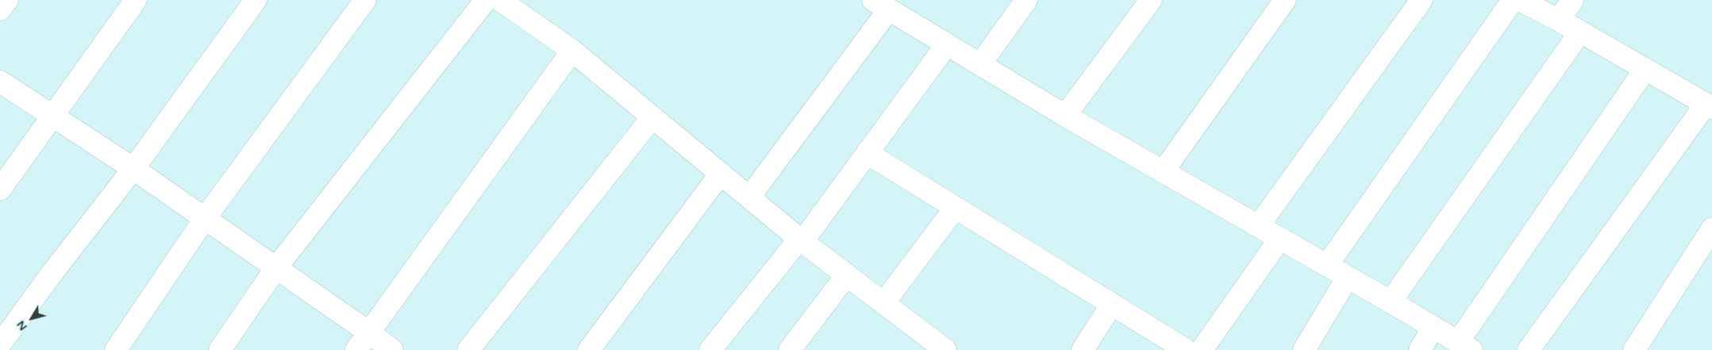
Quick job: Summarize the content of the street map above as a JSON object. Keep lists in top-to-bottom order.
{
  "north": "bottom left"
}
